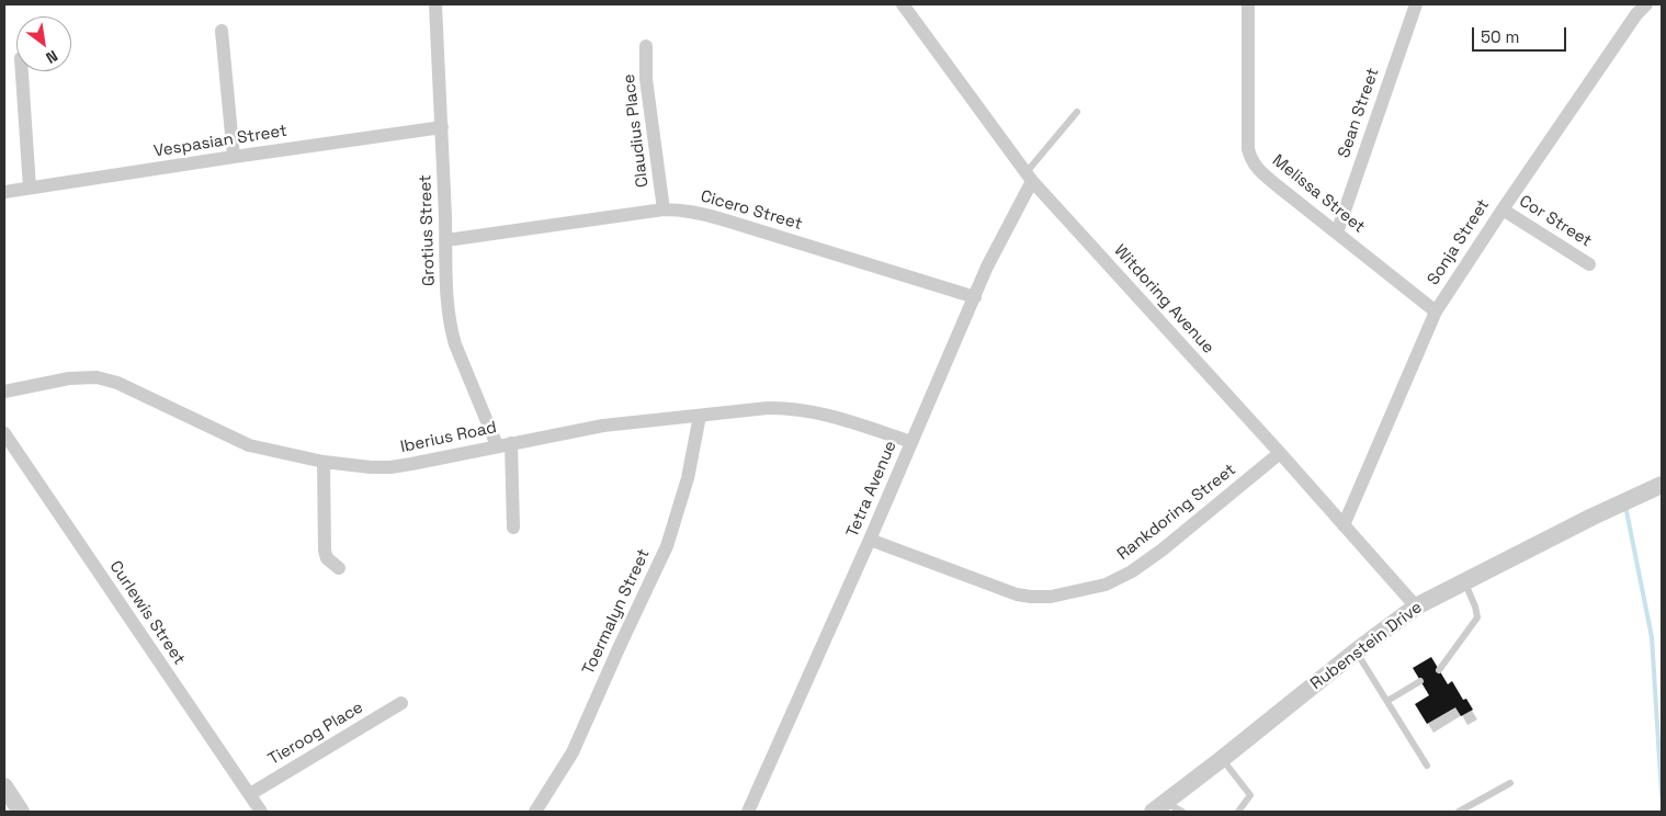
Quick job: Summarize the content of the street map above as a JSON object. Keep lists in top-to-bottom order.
{
  "streets": {
    "street": [
      "Sean Street",
      "Claudius Place",
      "Vespasian Street",
      "Melissa Street",
      "Cicero Street",
      "Cor Street",
      "Grotius Street",
      "Sonja Street",
      "Witdoring Avenue",
      "Iberius Road",
      "Tetra Avenue",
      "Rankdoring Street",
      "Toermalyn Street",
      "Curlewis Street",
      "Rubenstein Drive",
      "Tieroog Place"
    ]
  },
  "crossings": [
    ["Sean Street", "Melissa Street"],
    ["Claudius Place", "Cicero Street"],
    ["Vespasian Street", "Grotius Street"],
    ["Melissa Street", "Sonja Street"],
    ["Cicero Street", "Grotius Street"],
    ["Cicero Street", "Tetra Avenue"],
    ["Cor Street", "Sonja Street"],
    ["Grotius Street", "Iberius Road"],
    ["Sonja Street", "Witdoring Avenue"],
    ["Witdoring Avenue", "Tetra Avenue"],
    ["Witdoring Avenue", "Rankdoring Street"],
    ["Witdoring Avenue", "Rubenstein Drive"],
    ["Iberius Road", "Tetra Avenue"],
    ["Iberius Road", "Toermalyn Street"],
    ["Tetra Avenue", "Rankdoring Street"],
    ["Curlewis Street", "Tieroog Place"]
  ],
  "scale_bar": "50 m",
  "north": "bottom right"
}
